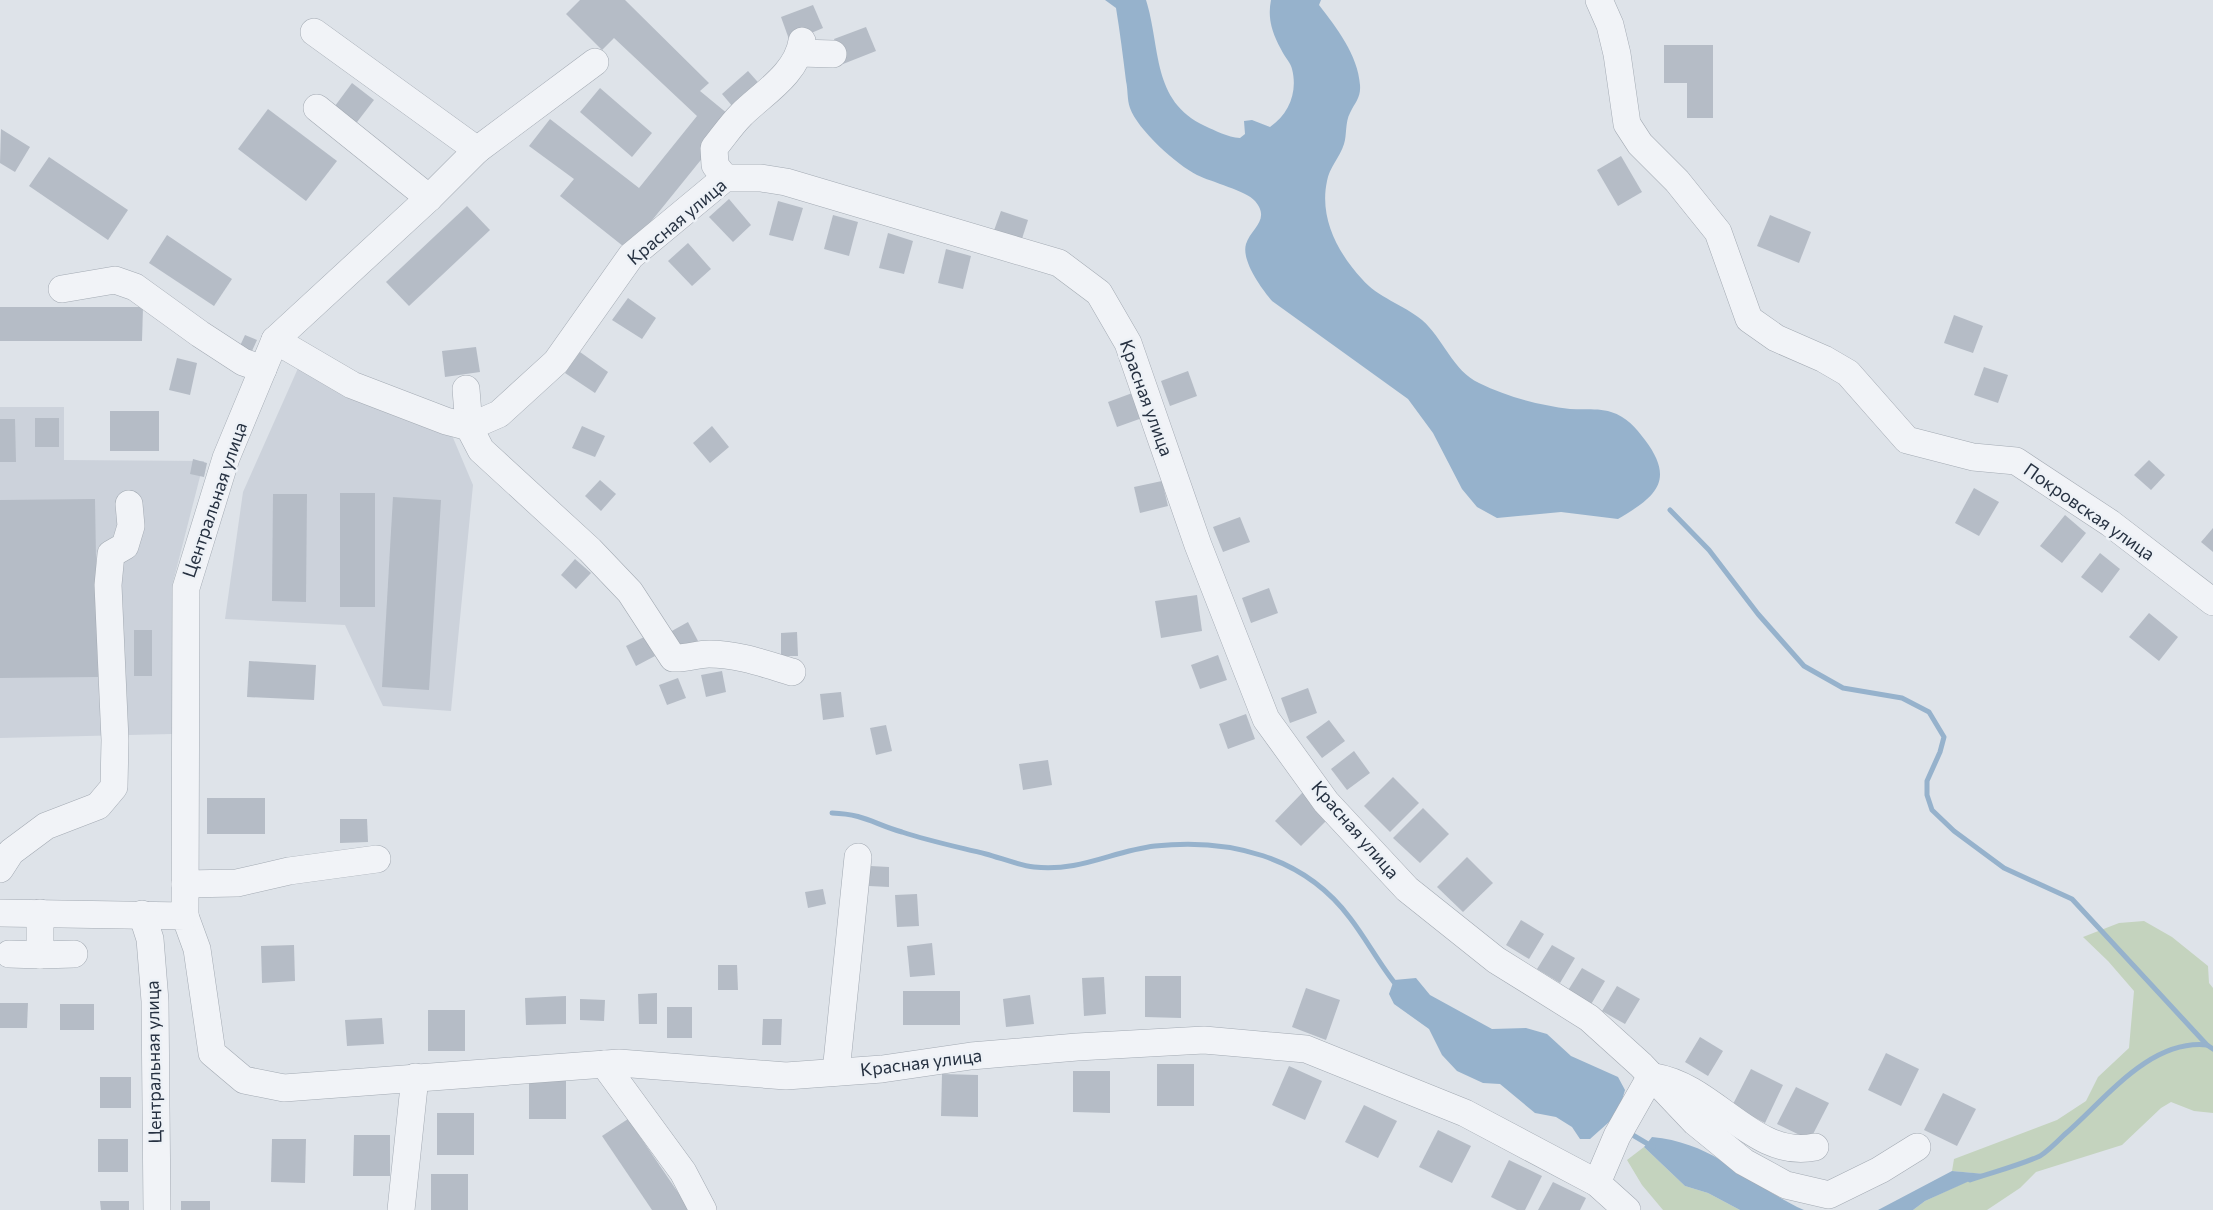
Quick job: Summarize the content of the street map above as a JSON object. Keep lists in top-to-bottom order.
{
  "streets": {
    "street": ["Красная улица", "Центральная улица", "Покровская улица"]
  },
  "crossings": [
    ["Красная улица", "Центральная улица"]
  ]
}
